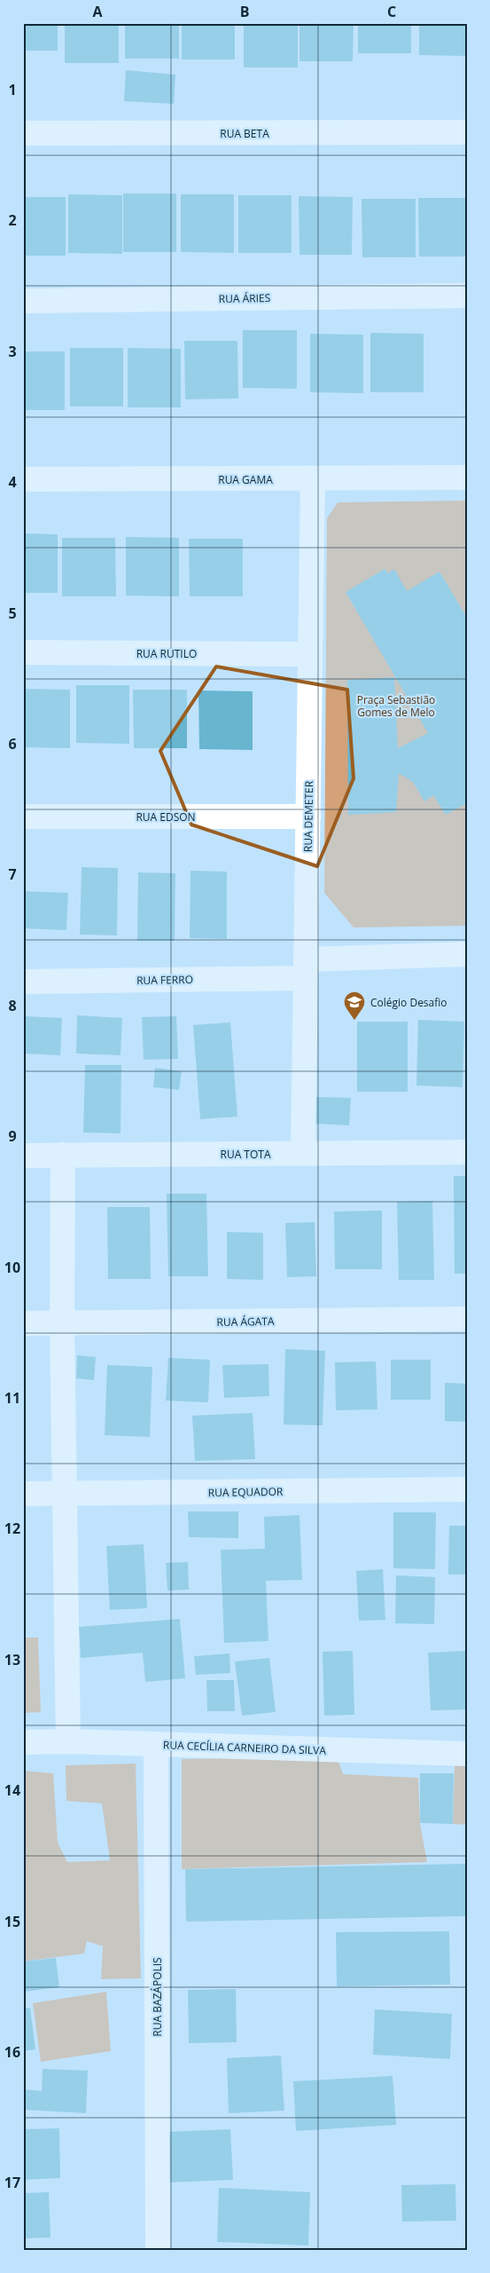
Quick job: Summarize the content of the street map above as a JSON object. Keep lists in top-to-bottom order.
{
  "streets": {
    "street": [
      "RUA BETA",
      "RUA ÁRIES",
      "RUA GAMA",
      "RUA RUTILO",
      "RUA EDSON",
      "RUA DEMETER",
      "RUA FERRO",
      "RUA TOTA",
      "RUA ÁGATA",
      "RUA EQUADOR",
      "RUA CECÍLIA CARNEIRO DA SILVA",
      "RUA BAZÁPOLIS"
    ]
  },
  "crossings": [
    ["RUA GAMA", "RUA DEMETER"],
    ["RUA RUTILO", "RUA DEMETER"],
    ["RUA EDSON", "RUA DEMETER"],
    ["RUA DEMETER", "RUA FERRO"],
    ["RUA DEMETER", "RUA TOTA"],
    ["RUA CECÍLIA CARNEIRO DA SILVA", "RUA BAZÁPOLIS"]
  ],
  "parks": ["Praça Sebastião Gomes de Melo"],
  "places": {
    "school or university": ["Colégio Desafio"]
  },
  "grid": {
    "columns": ["A", "B", "C"],
    "rows": [
      "1",
      "2",
      "3",
      "4",
      "5",
      "6",
      "7",
      "8",
      "9",
      "10",
      "11",
      "12",
      "13",
      "14",
      "15",
      "16",
      "17"
    ]
  }
}
